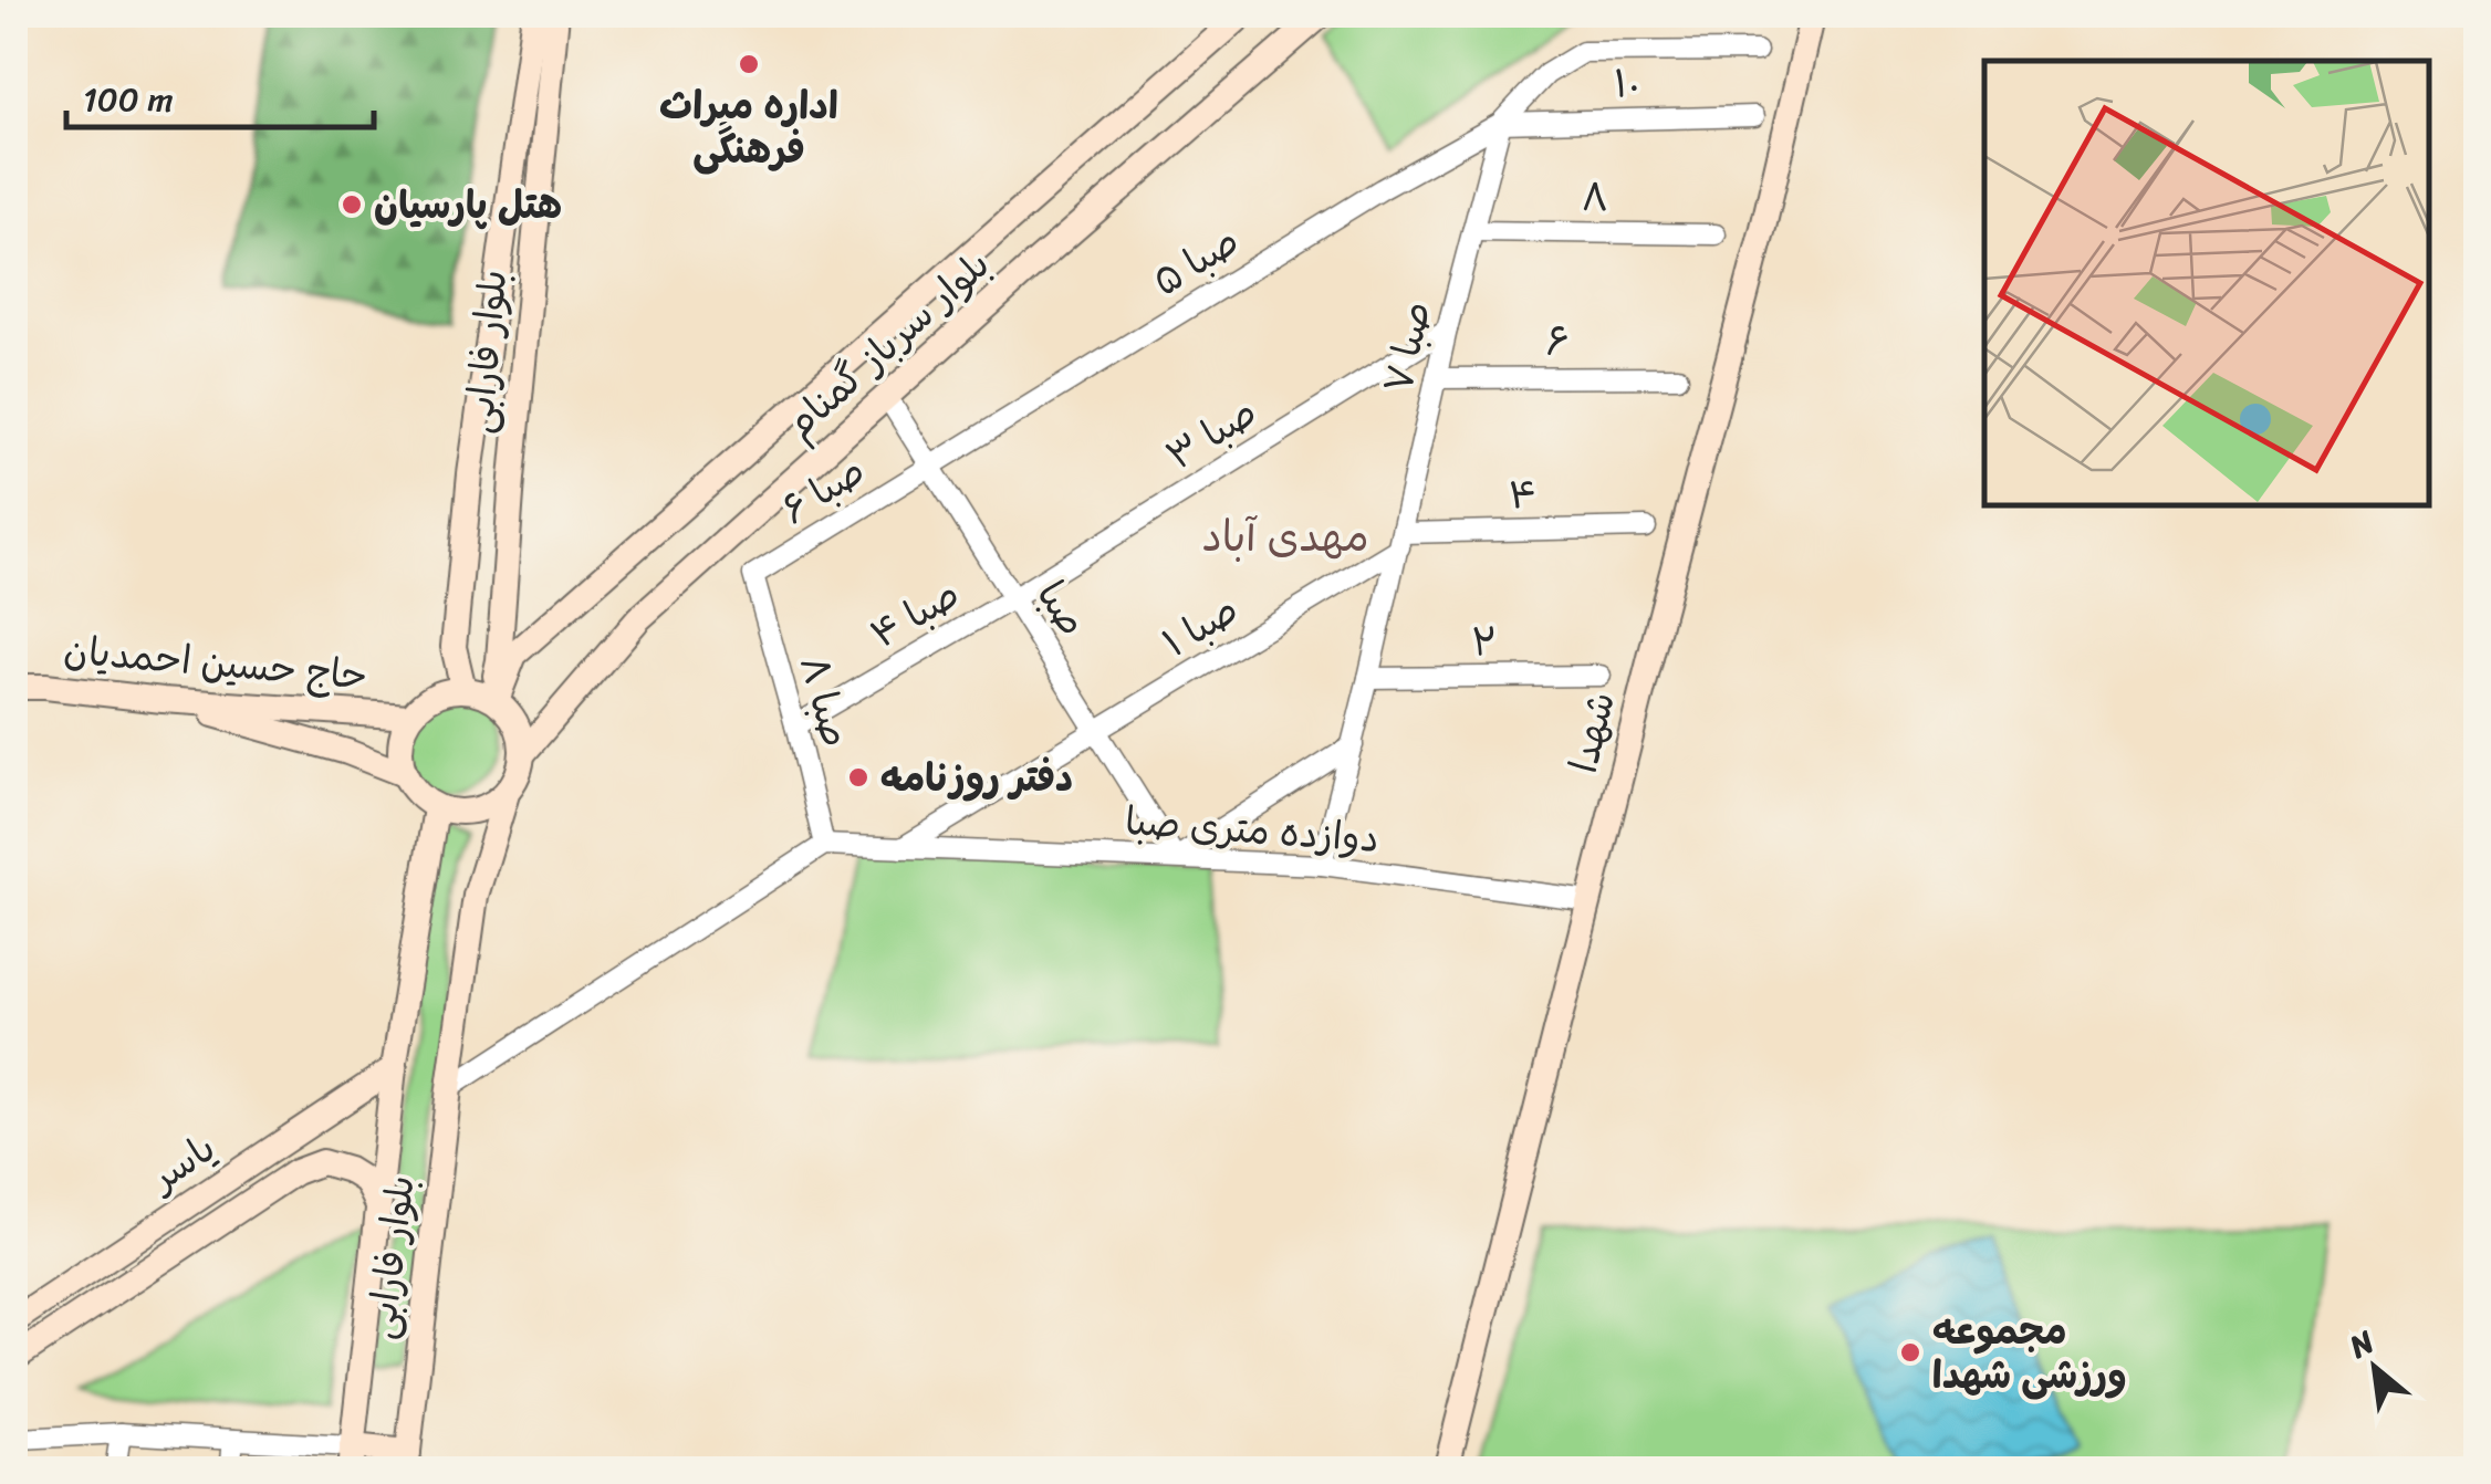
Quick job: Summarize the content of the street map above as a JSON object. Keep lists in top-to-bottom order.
{
  "streets": {
    "main road": [
      "بلوار سرباز گمنام",
      "بلوار فارابی",
      "حاج حسین احمدیان",
      "شهدا",
      "یاسر"
    ],
    "street": [
      "۱۰",
      "۸",
      "صبا ۵",
      "۶",
      "صبا ۷",
      "صبا ۳",
      "صبا ۶",
      "۴",
      "صبا",
      "صبا ۴",
      "صبا ۱",
      "۲",
      "صبا ۸",
      "دوازده متری صبا"
    ]
  },
  "crossings": [
    ["۱۰", "صبا ۵"],
    ["۱۰", "صبا ۷"],
    ["۸", "صبا ۷"],
    ["صبا ۵", "صبا ۷"],
    ["صبا ۵", "صبا ۶"],
    ["صبا ۵", "صبا"],
    ["۶", "صبا ۷"],
    ["بلوار سرباز گمنام", "بلوار فارابی"],
    ["بلوار سرباز گمنام", "صبا"],
    ["بلوار سرباز گمنام", "حاج حسین احمدیان"],
    ["صبا ۷", "صبا ۳"],
    ["صبا ۷", "۴"],
    ["صبا ۷", "صبا ۱"],
    ["صبا ۷", "۲"],
    ["صبا ۷", "دوازده متری صبا"],
    ["بلوار فارابی", "حاج حسین احمدیان"],
    ["بلوار فارابی", "یاسر"],
    ["صبا ۳", "صبا"],
    ["صبا ۳", "صبا ۴"],
    ["صبا ۶", "صبا"],
    ["صبا ۶", "صبا ۸"],
    ["۴", "صبا ۱"],
    ["صبا", "صبا ۴"],
    ["صبا", "صبا ۱"],
    ["صبا", "دوازده متری صبا"],
    ["صبا ۴", "صبا ۸"],
    ["صبا ۱", "دوازده متری صبا"],
    ["صبا ۸", "دوازده متری صبا"],
    ["شهدا", "دوازده متری صبا"]
  ],
  "districts": ["مهدی آباد"],
  "places": [
    "اداره میراث فرهنگی",
    "هتل پارسیان",
    "دفتر روزنامه",
    "مجموعه ورزشی شهدا"
  ],
  "scale_bar": "100 m",
  "north": "top left"
}
